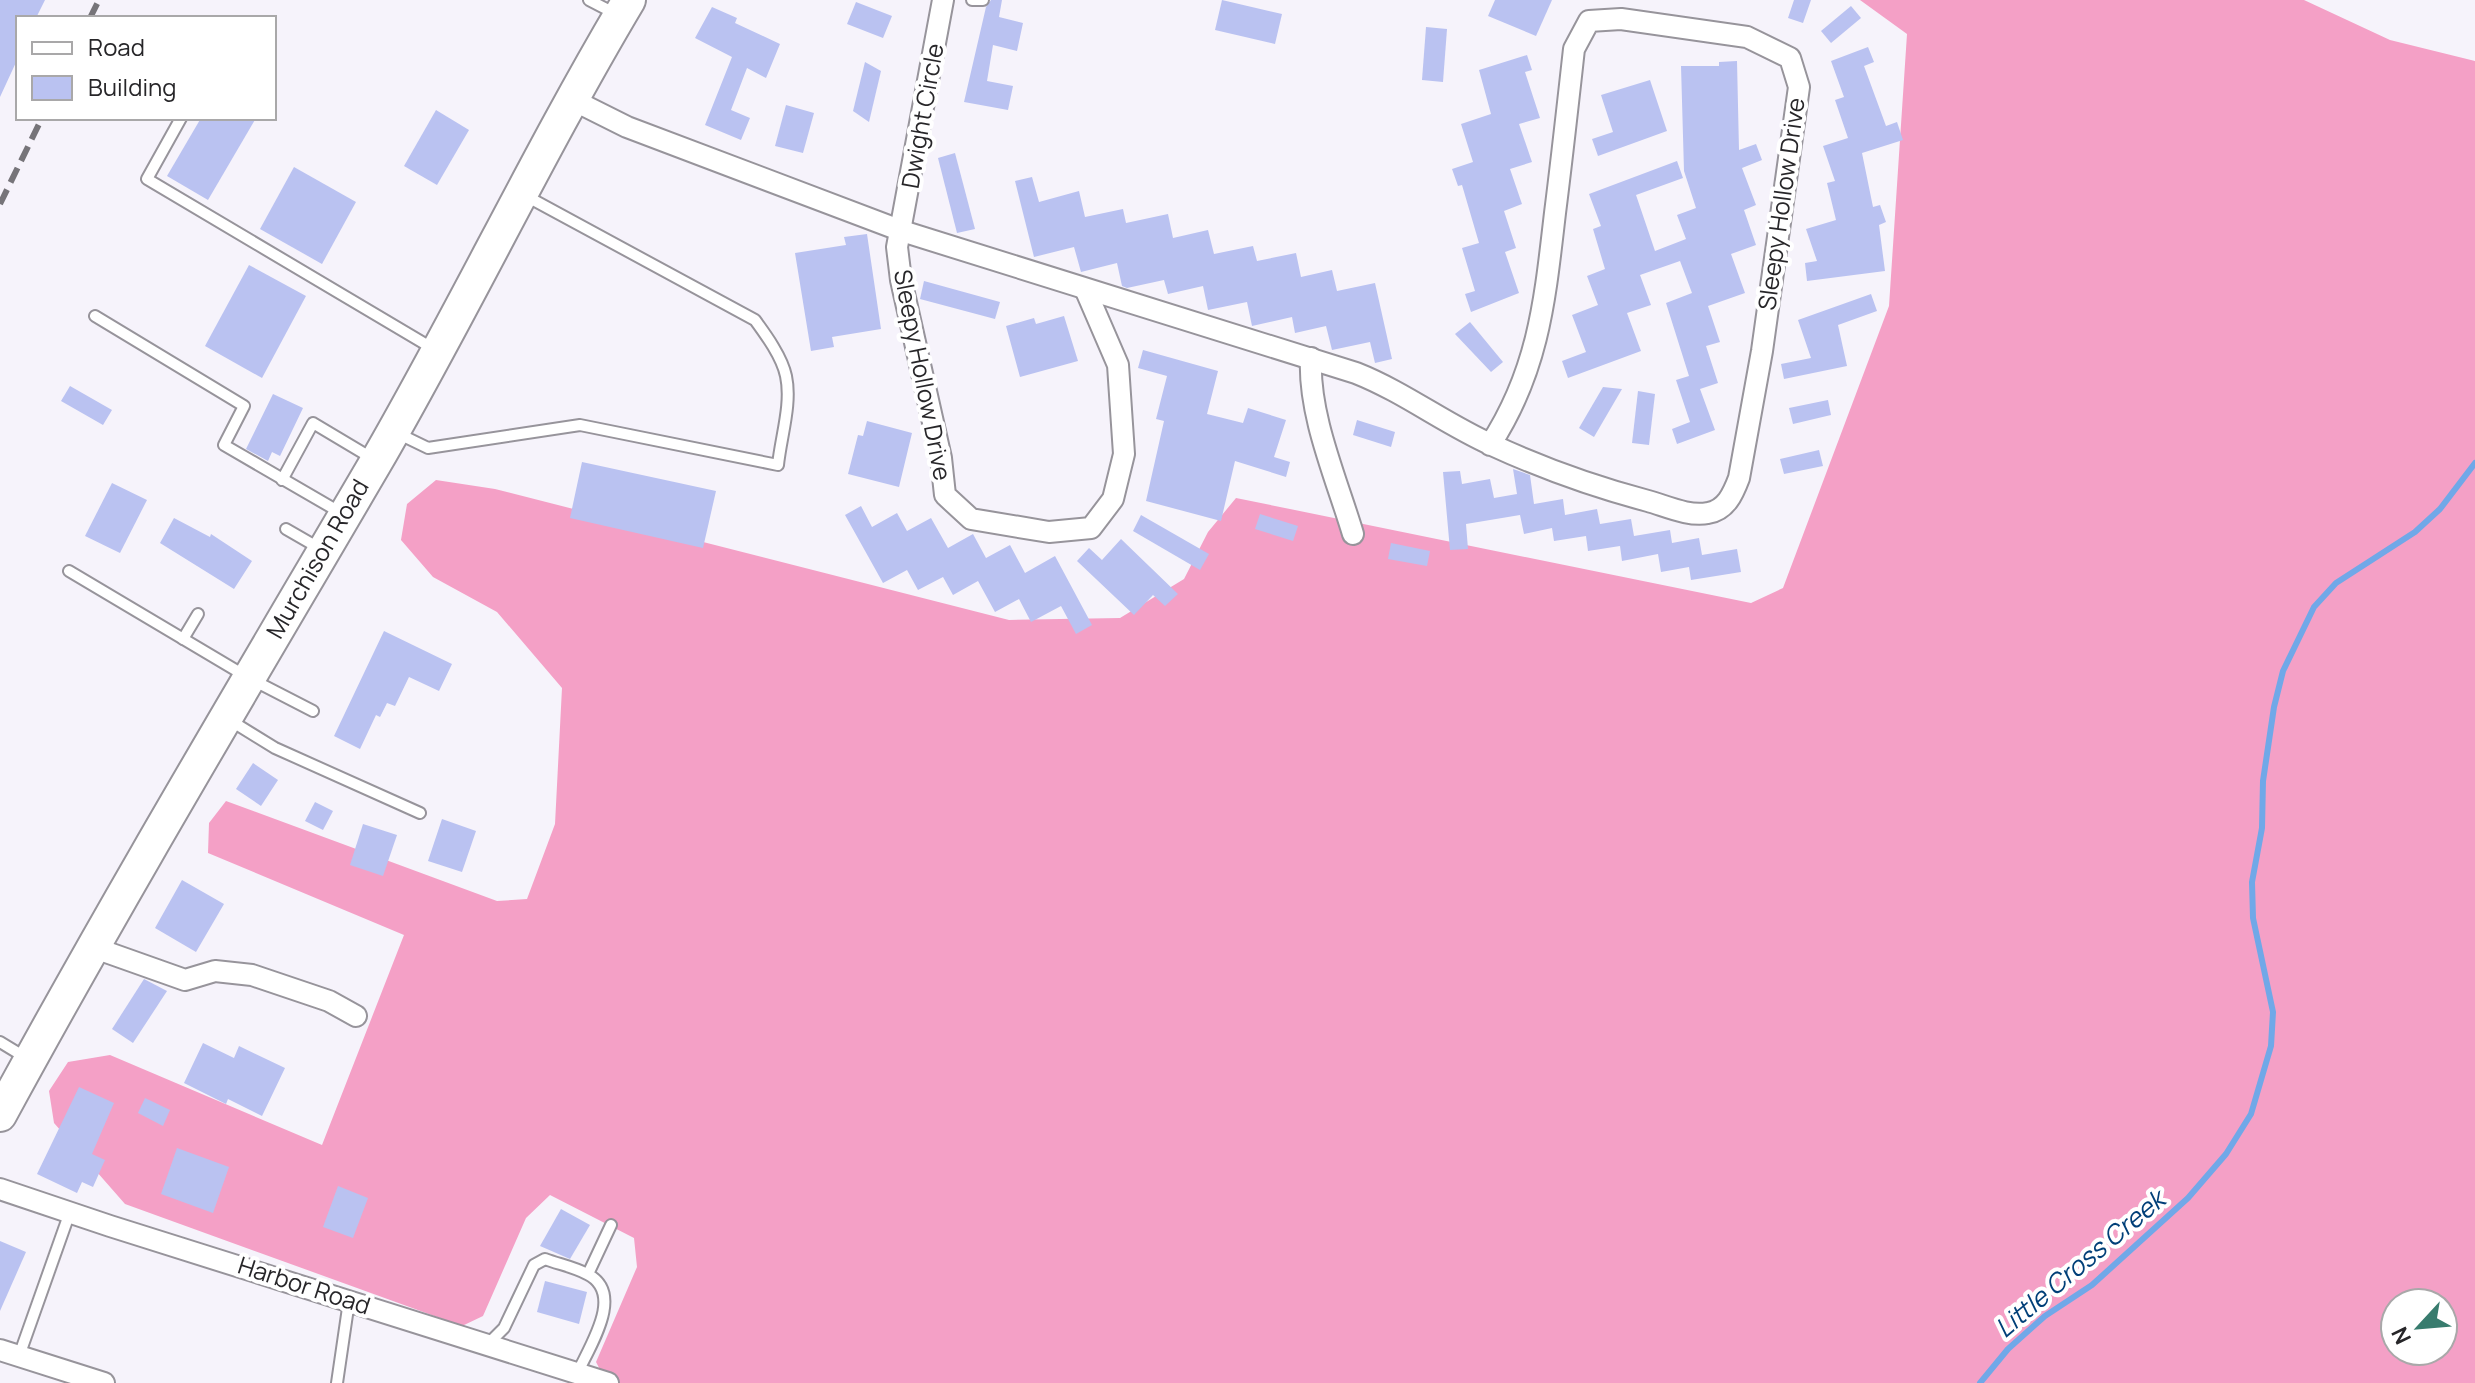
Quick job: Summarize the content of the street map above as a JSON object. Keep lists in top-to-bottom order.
{
  "streets": {
    "main road": ["Murchison Road"],
    "street": ["Dwight Circle", "Sleepy Hollow Drive", "Harbor Road"]
  },
  "crossings": [
    ["Dwight Circle", "Sleepy Hollow Drive"],
    ["Sleepy Hollow Drive", "Murchison Road"]
  ],
  "water": ["Little Cross Creek"],
  "legend": ["Road", "Building"],
  "north": "bottom left"
}
